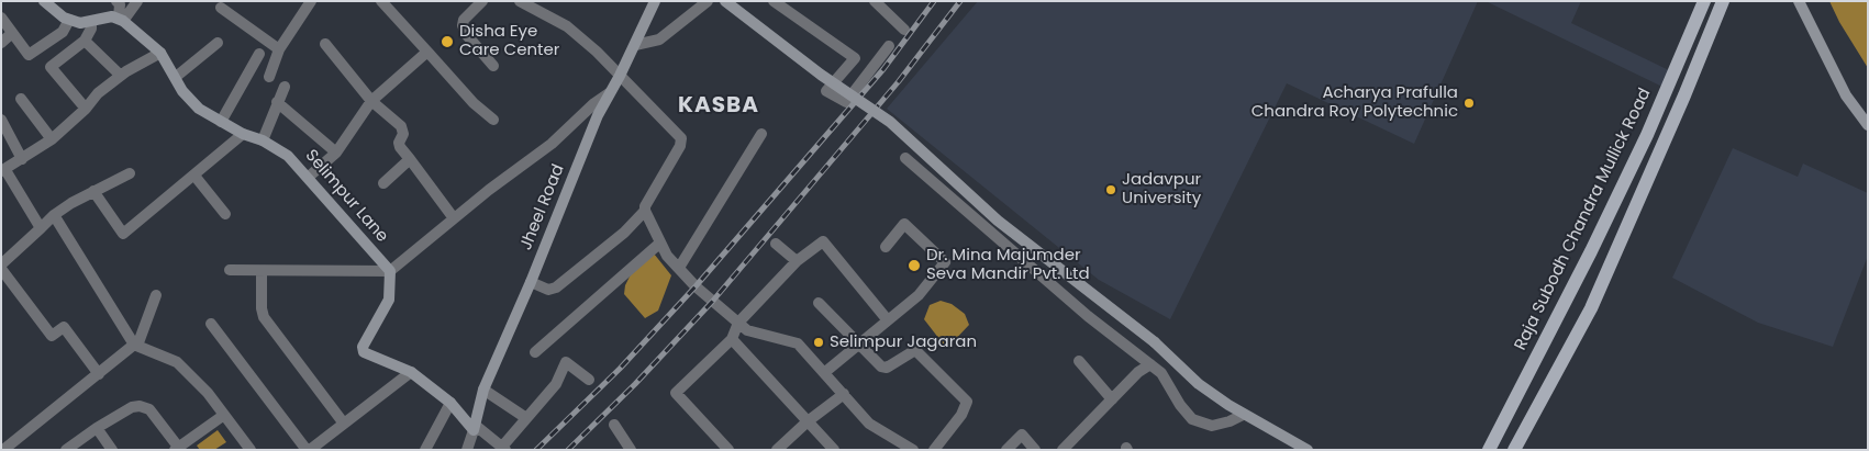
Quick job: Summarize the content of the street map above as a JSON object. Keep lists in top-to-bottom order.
{
  "streets": {
    "main road": ["Raja Subodh Chandra Mullick Road"],
    "street": ["Selimpur Lane", "Jheel Road"]
  },
  "districts": ["KASBA"],
  "places": [
    "Disha Eye Care Center",
    "Acharya Prafulla Chandra Roy Polytechnic",
    "Jadavpur University",
    "Dr. Mina Majumder Seva Mandir Pvt. Ltd",
    "Selimpur Jagaran"
  ]
}
